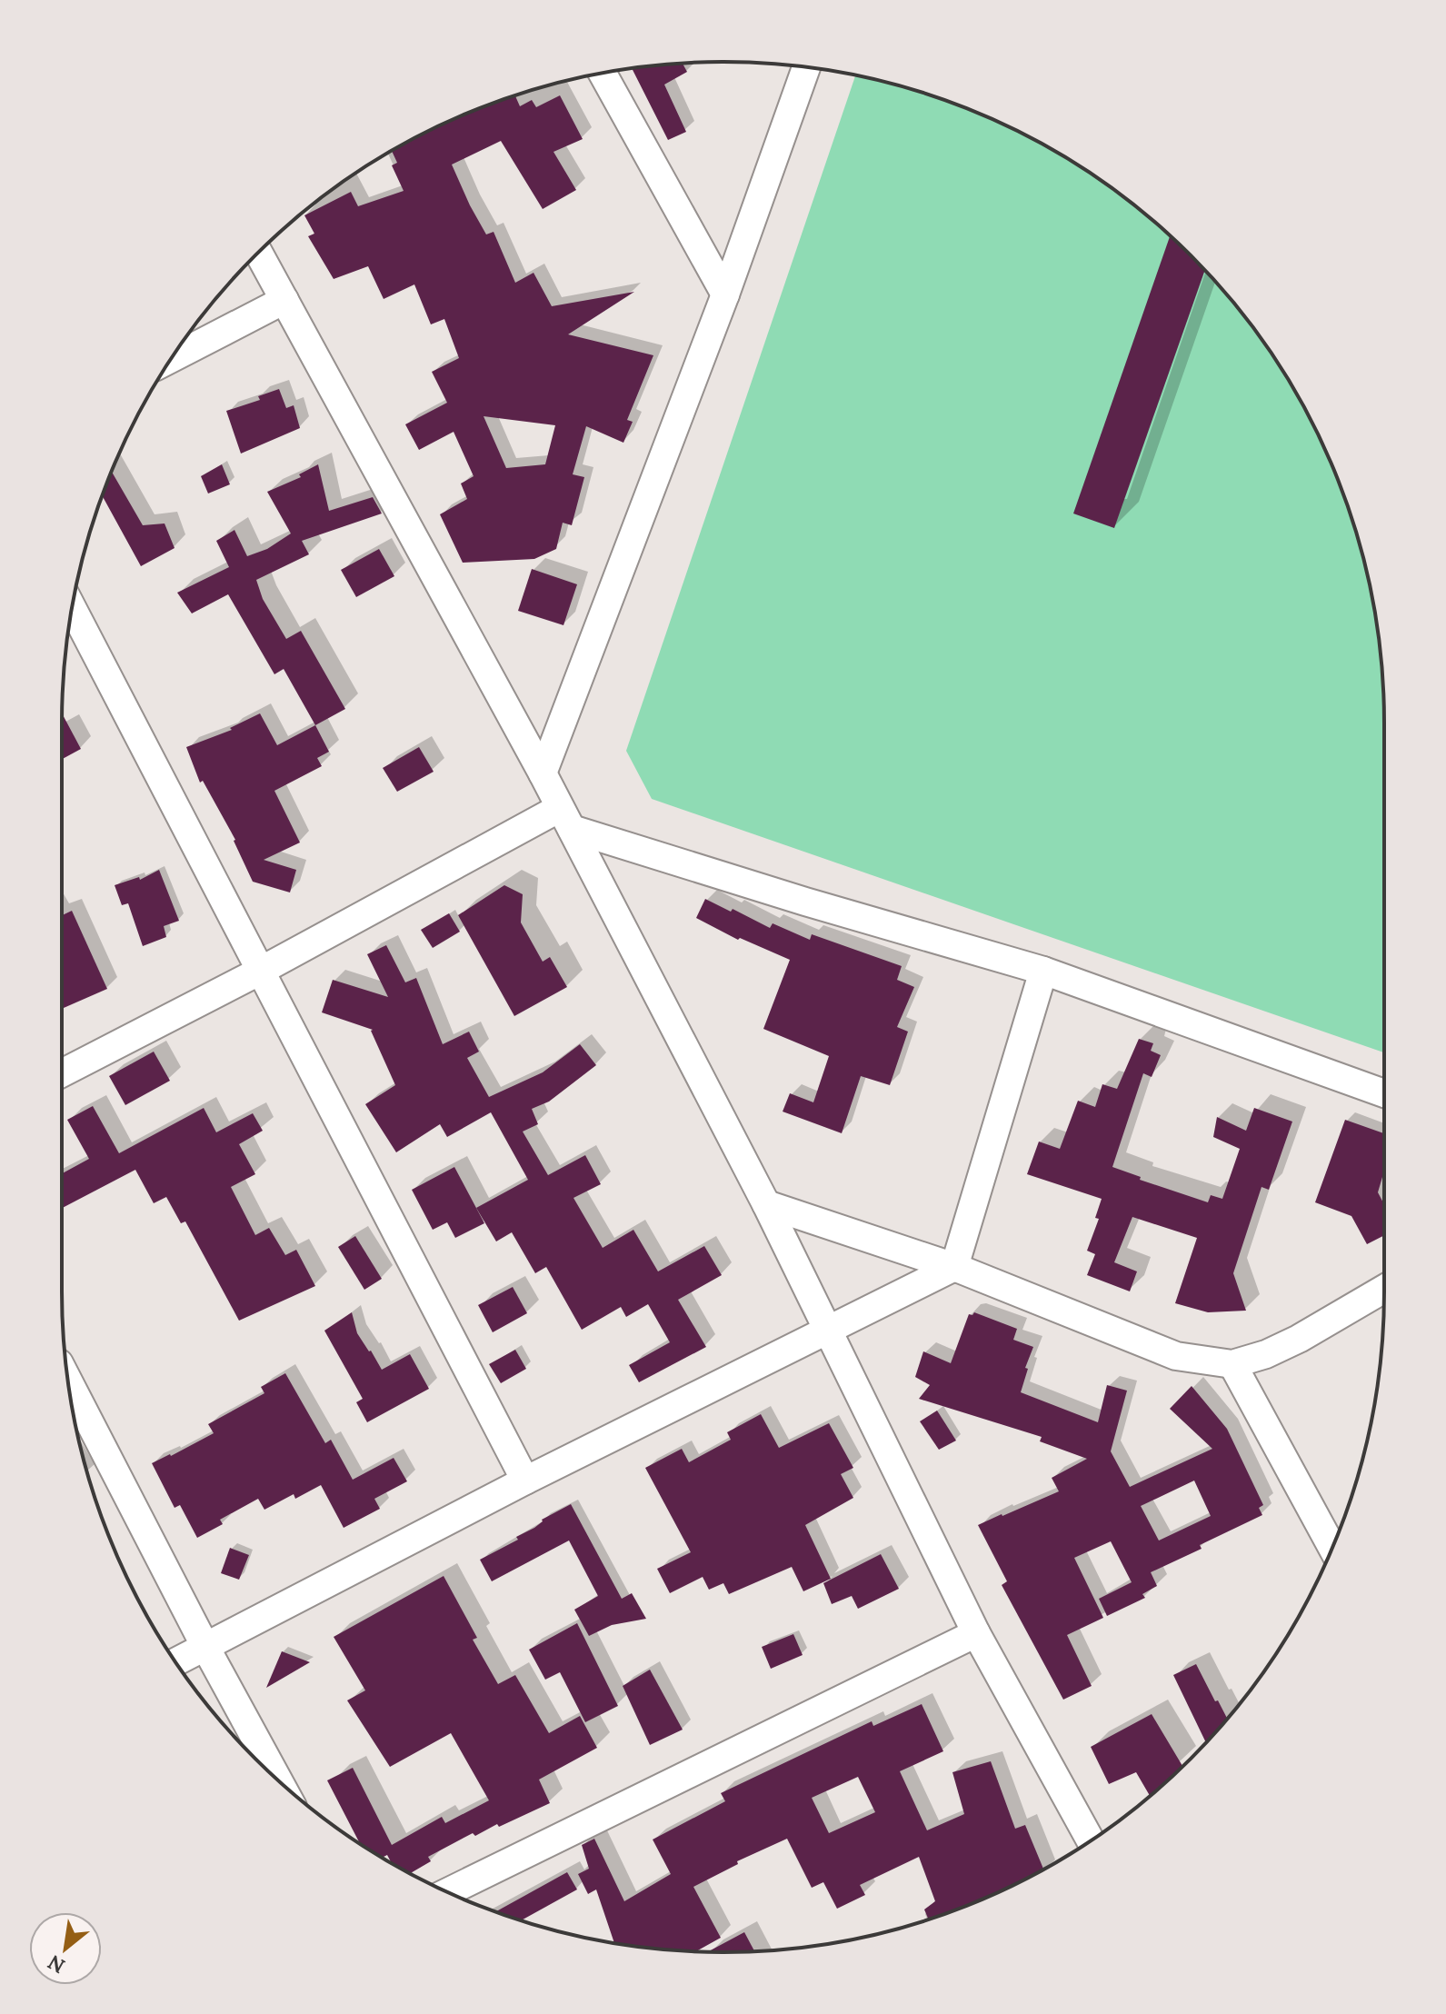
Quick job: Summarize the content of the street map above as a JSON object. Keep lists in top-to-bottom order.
{
  "north": "bottom left"
}
